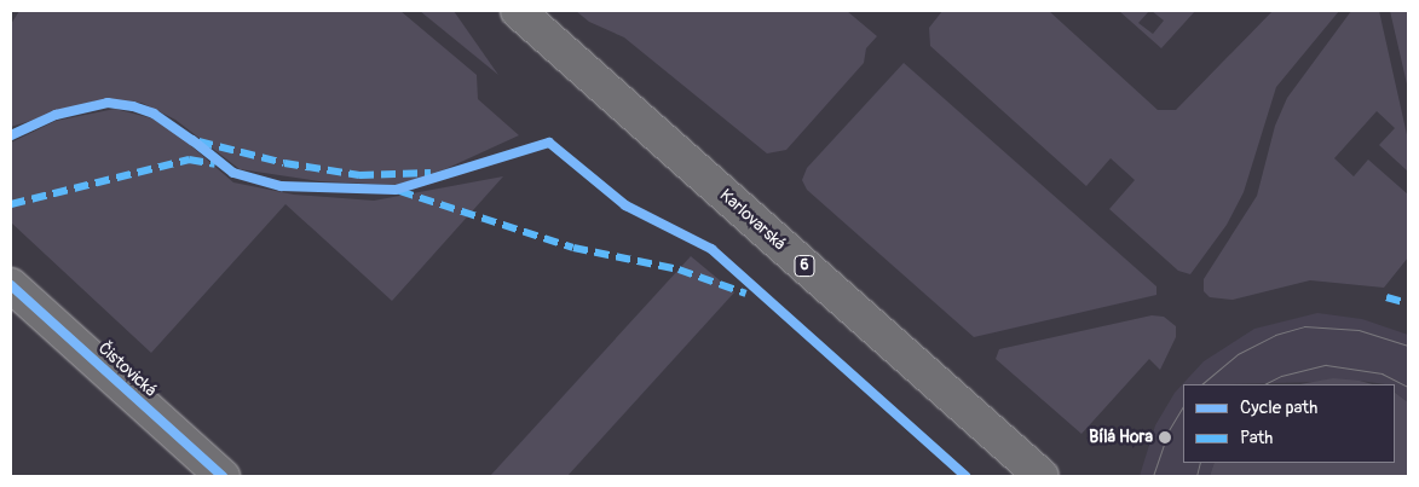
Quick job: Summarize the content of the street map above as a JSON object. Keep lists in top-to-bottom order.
{
  "streets": {
    "main road": ["Karlovarská", "6", "Čistovická"]
  },
  "places": ["Bílá Hora"],
  "legend": ["Cycle path", "Path"]
}
